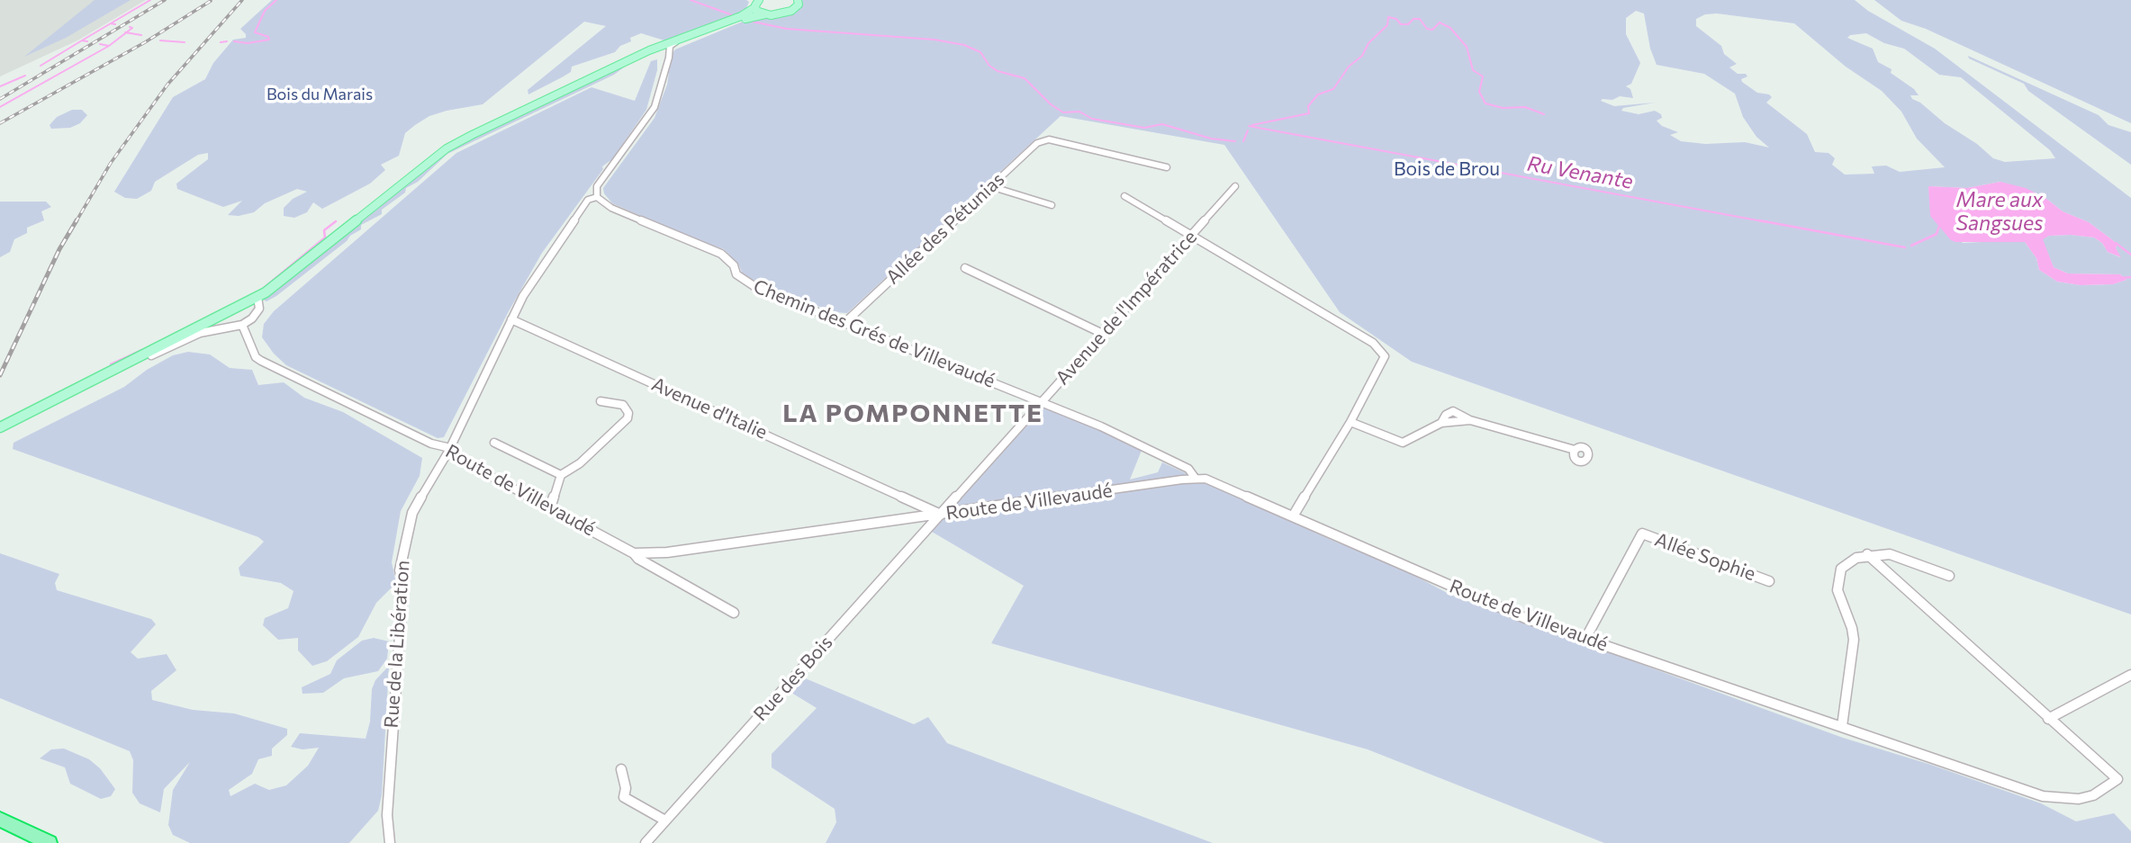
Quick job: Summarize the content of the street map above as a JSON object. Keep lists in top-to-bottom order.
{
  "streets": {
    "street": [
      "Allée des Pétunias",
      "Avenue de l'Impératrice",
      "Chemin des Grés de Villevaudé",
      "Avenue d'Italie",
      "Route de Villevaudé",
      "Allée Sophie",
      "Rue de la Libération",
      "Rue des Bois"
    ]
  },
  "crossings": [
    ["Allée des Pétunias", "Chemin des Grés de Villevaudé"],
    ["Avenue de l'Impératrice", "Chemin des Grés de Villevaudé"],
    ["Avenue de l'Impératrice", "Avenue d'Italie"],
    ["Avenue de l'Impératrice", "Route de Villevaudé"],
    ["Avenue de l'Impératrice", "Rue des Bois"],
    ["Chemin des Grés de Villevaudé", "Route de Villevaudé"],
    ["Chemin des Grés de Villevaudé", "Rue de la Libération"],
    ["Avenue d'Italie", "Route de Villevaudé"],
    ["Avenue d'Italie", "Rue de la Libération"],
    ["Avenue d'Italie", "Rue des Bois"],
    ["Route de Villevaudé", "Allée Sophie"],
    ["Route de Villevaudé", "Rue de la Libération"],
    ["Route de Villevaudé", "Rue des Bois"]
  ],
  "districts": ["LA POMPONNETTE"],
  "water": ["Ru Venante", "Mare aux Sangsues"],
  "parks": ["Bois du Marais", "Bois de Brou"]
}
